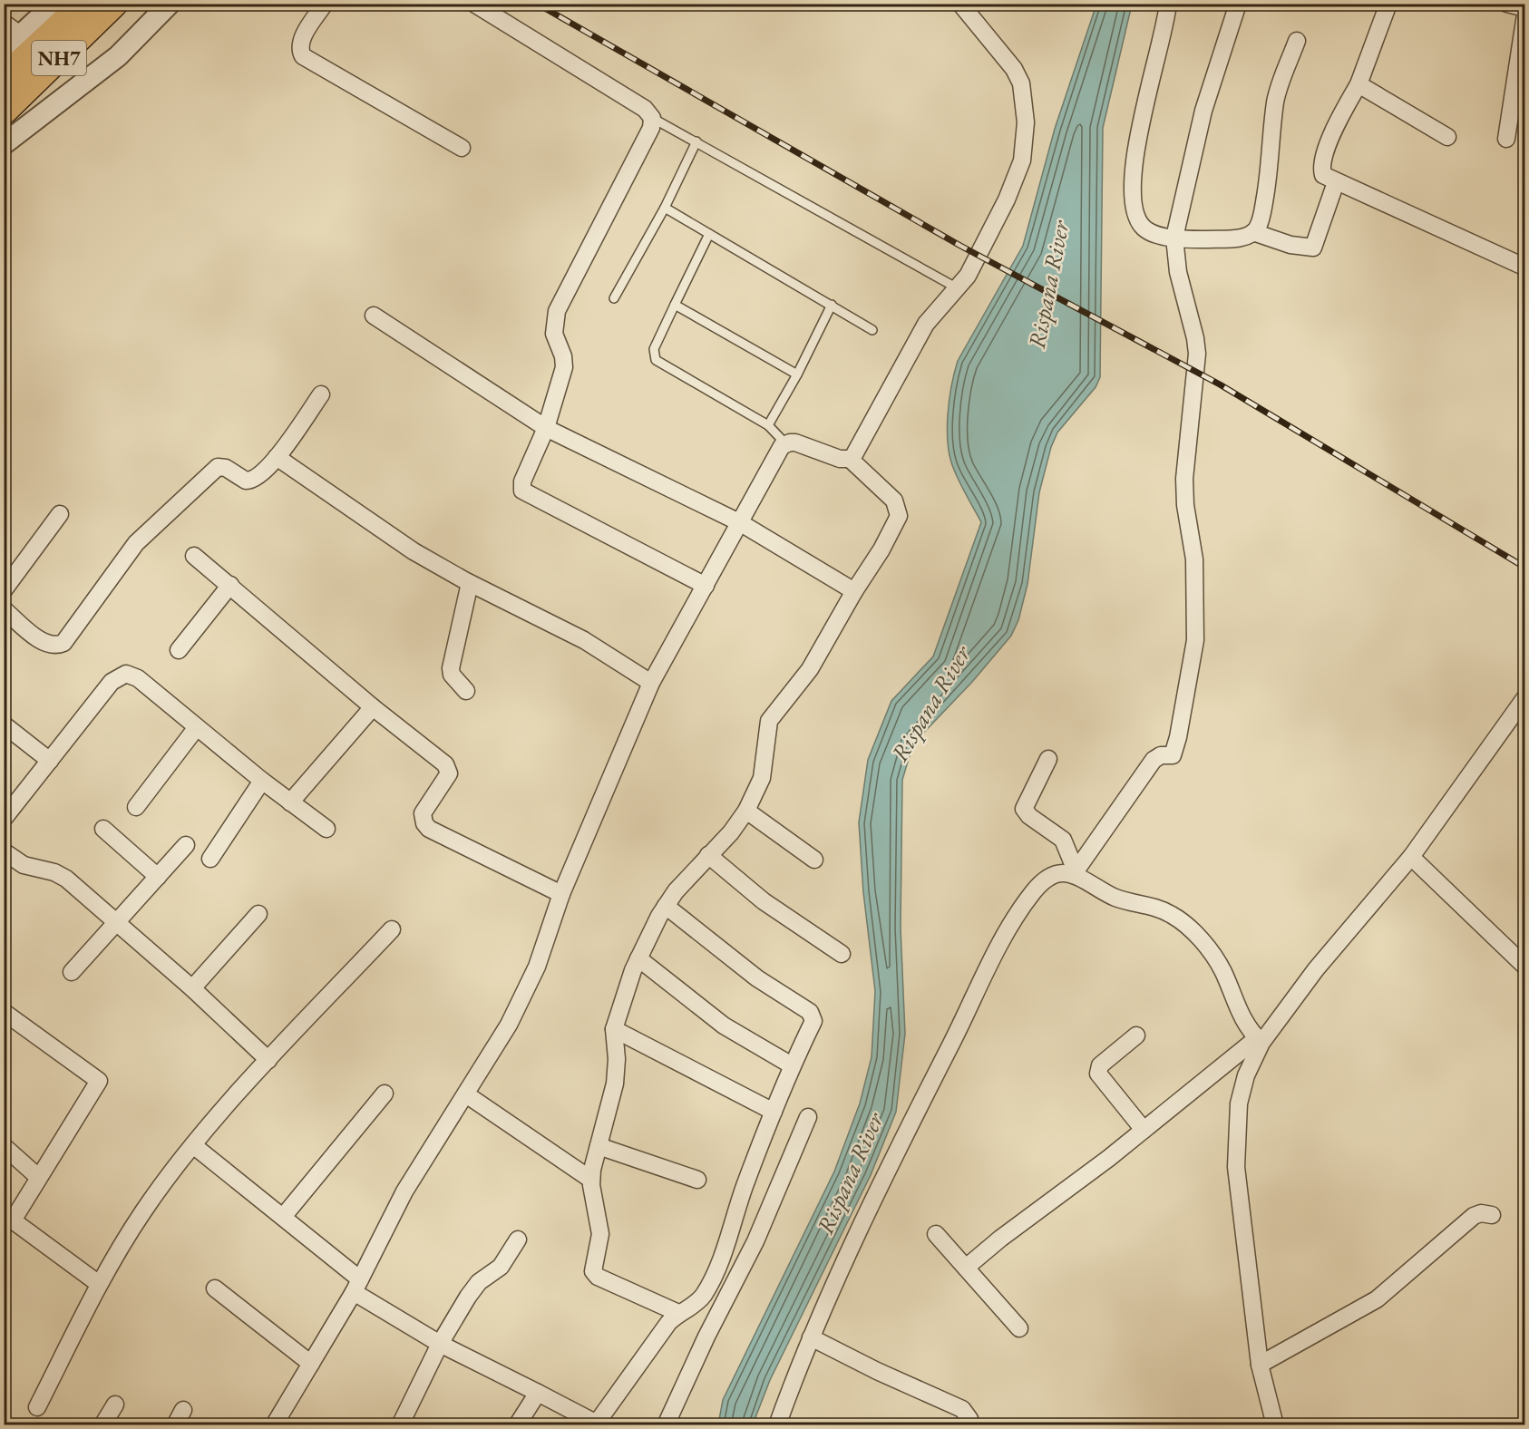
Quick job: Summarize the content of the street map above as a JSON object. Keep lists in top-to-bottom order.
{
  "streets": {
    "highway": ["NH7"]
  },
  "water": ["Rispana River"]
}
